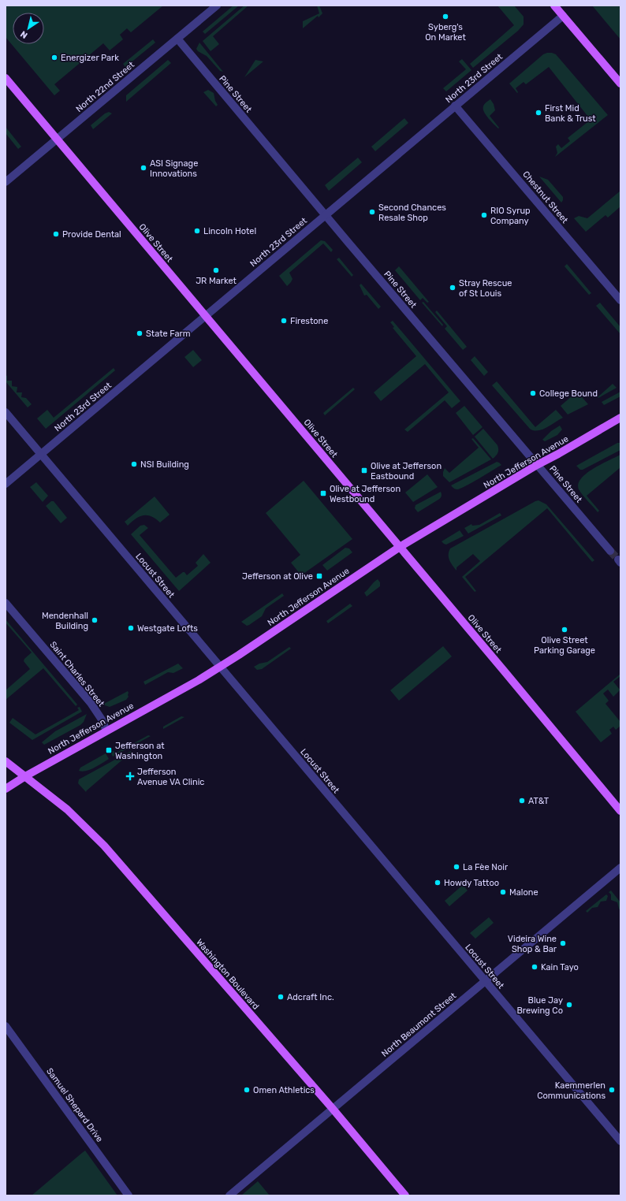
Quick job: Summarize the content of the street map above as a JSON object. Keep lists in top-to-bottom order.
{
  "streets": {
    "main road": ["Olive Street", "North Jefferson Avenue", "Washington Boulevard"],
    "street": [
      "North 23rd Street",
      "North 22nd Street",
      "Pine Street",
      "Chestnut Street",
      "Locust Street",
      "Saint Charles Street",
      "North Beaumont Street",
      "Samuel Shepard Drive"
    ]
  },
  "crossings": [
    ["North 23rd Street", "Pine Street"],
    ["North 23rd Street", "Chestnut Street"],
    ["North 23rd Street", "Olive Street"],
    ["North 23rd Street", "Locust Street"],
    ["North 22nd Street", "Pine Street"],
    ["North 22nd Street", "Olive Street"],
    ["Pine Street", "North Jefferson Avenue"],
    ["Olive Street", "North Jefferson Avenue"],
    ["North Jefferson Avenue", "Locust Street"],
    ["North Jefferson Avenue", "Saint Charles Street"],
    ["North Jefferson Avenue", "Washington Boulevard"],
    ["Locust Street", "North Beaumont Street"],
    ["Washington Boulevard", "North Beaumont Street"]
  ],
  "places": {
    "other": [
      "Syberg's On Market",
      "Energizer Park",
      "First Mid Bank & Trust",
      "ASI Signage Innovations",
      "Second Chances Resale Shop",
      "RIO Syrup Company",
      "Lincoln Hotel",
      "Provide Dental",
      "JR Market",
      "Stray Rescue of St Louis",
      "Firestone",
      "State Farm",
      "College Bound",
      "NSI Building",
      "Mendenhall Building",
      "Westgate Lofts",
      "Olive Street Parking Garage",
      "AT&T",
      "La Fèe Noir",
      "Howdy Tattoo",
      "Malone",
      "Videira Wine Shop & Bar",
      "Kain Tayo",
      "Adcraft Inc.",
      "Blue Jay Brewing Co",
      "Omen Athletics",
      "Kaemmerlen Communications"
    ],
    "transit": [
      "Olive at Jefferson Eastbound",
      "Olive at Jefferson Westbound",
      "Jefferson at Olive",
      "Jefferson at Washington"
    ],
    "health": ["Jefferson Avenue VA Clinic"]
  },
  "north": "bottom left"
}
